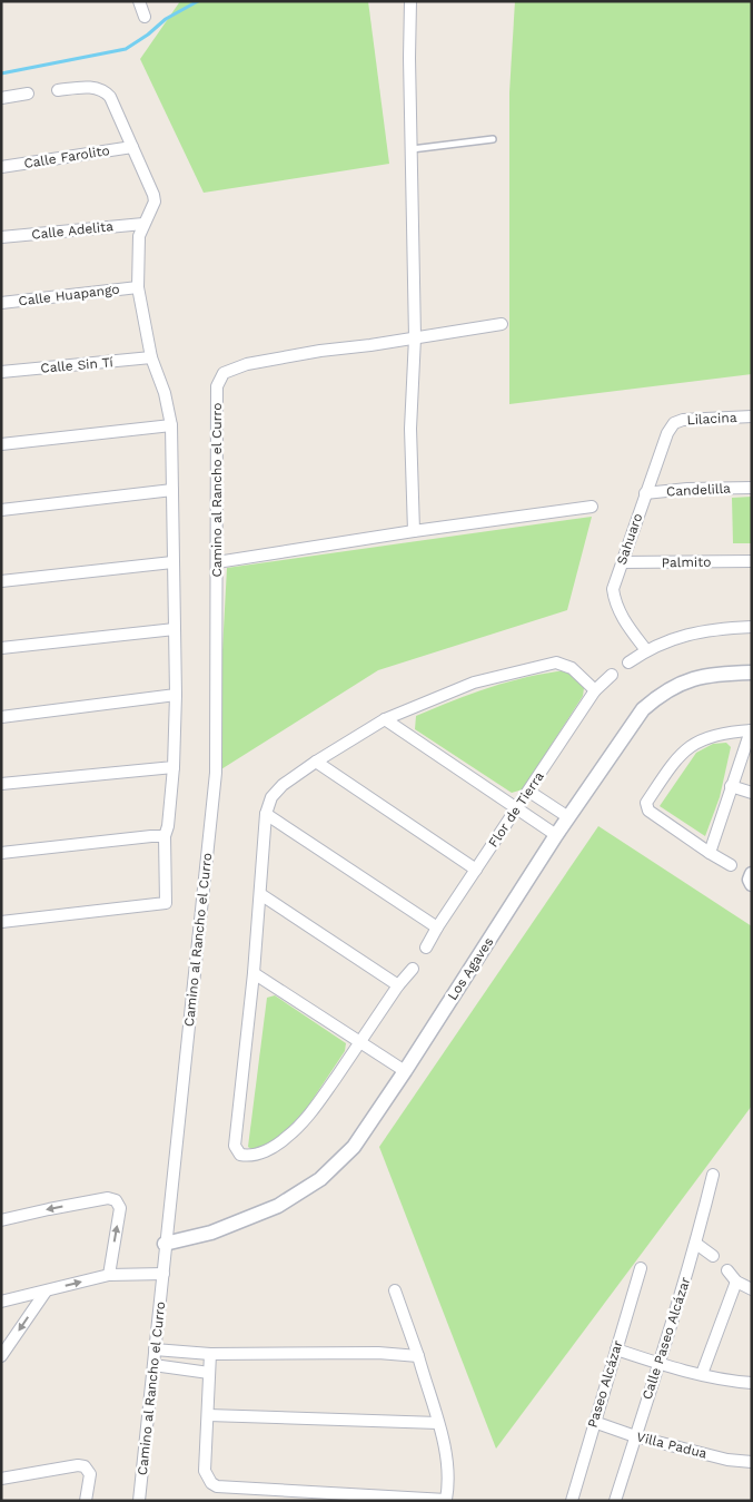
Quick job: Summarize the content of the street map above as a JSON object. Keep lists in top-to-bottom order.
{
  "streets": {
    "street": [
      "Calle Farolito",
      "Calle Adelita",
      "Calle Huapango",
      "Calle Sin Tí",
      "Lilacina",
      "Camino al Rancho el Curro",
      "Candelilla",
      "Sahuaro",
      "Palmito",
      "Flor de Tierra",
      "Los Agaves",
      "Calle Paseo Alcázar",
      "Paseo Alcázar",
      "Villa Padua"
    ]
  },
  "crossings": [
    ["Lilacina", "Sahuaro"],
    ["Camino al Rancho el Curro", "Los Agaves"],
    ["Candelilla", "Sahuaro"],
    ["Sahuaro", "Palmito"],
    ["Calle Paseo Alcázar", "Villa Padua"],
    ["Paseo Alcázar", "Villa Padua"]
  ]
}
